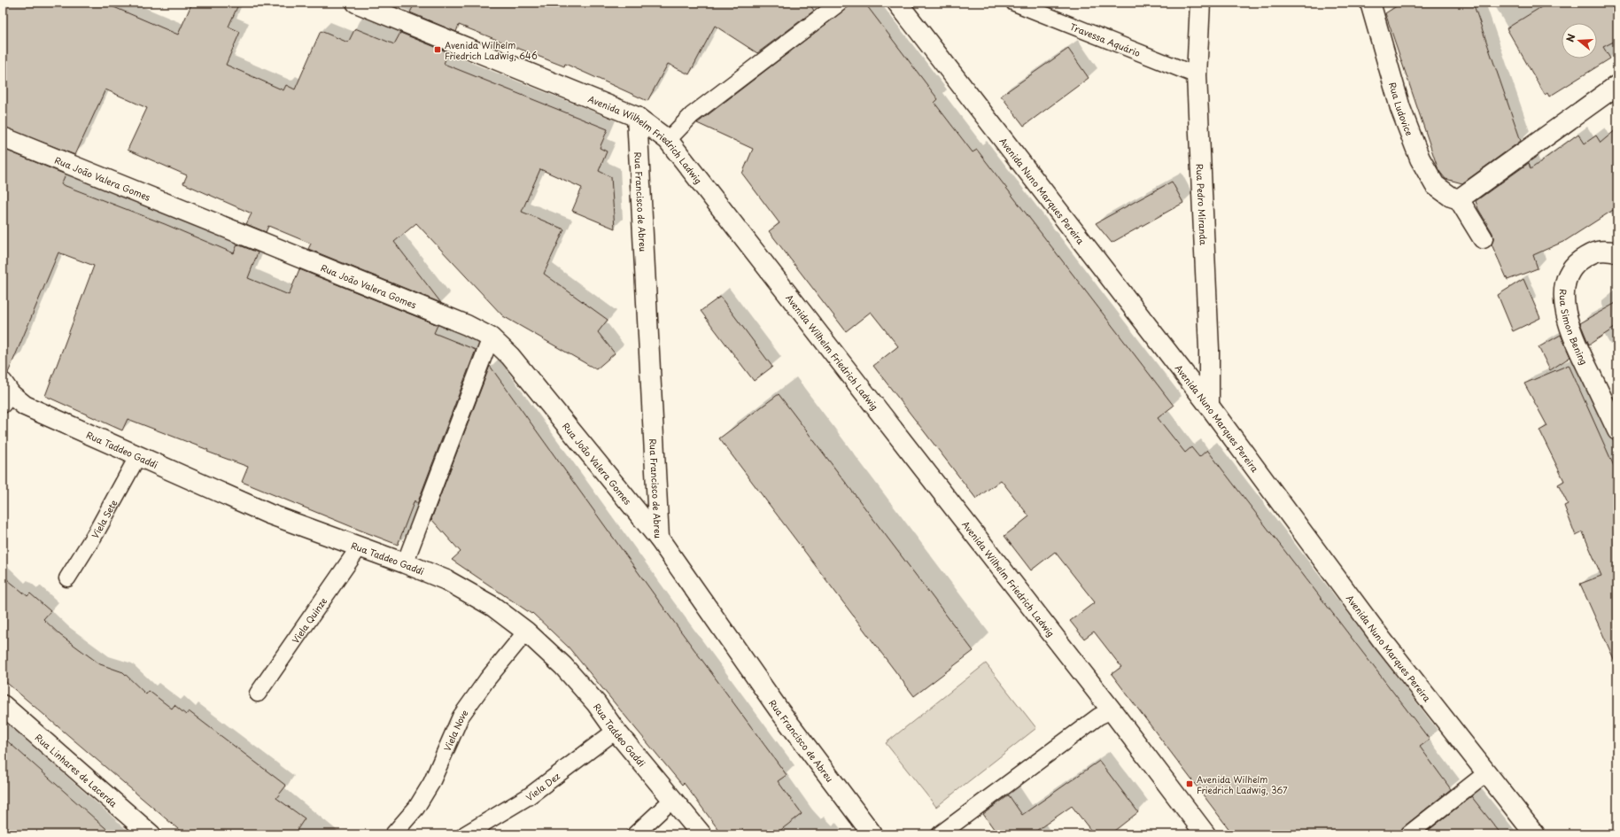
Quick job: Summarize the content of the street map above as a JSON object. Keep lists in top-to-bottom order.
{
  "streets": {
    "street": [
      "Rua Ludovice",
      "Avenida Wilhelm Friedrich Ladwig",
      "Rua João Valera Gomes",
      "Avenida Nuno Marques Pereira",
      "Rua Francisco de Abreu",
      "Rua Pedro Miranda",
      "Rua Simon Bening",
      "Rua Taddeo Gaddi",
      "Rua Linhares de Lacerda"
    ],
    "lane": [
      "Travessa Aquário",
      "Viela Sete",
      "Viela Quinze",
      "Viela Nove",
      "Viela Dez"
    ]
  },
  "crossings": [
    ["Travessa Aquário", "Rua Pedro Miranda"],
    ["Avenida Wilhelm Friedrich Ladwig", "Rua Francisco de Abreu"],
    ["Rua João Valera Gomes", "Rua Francisco de Abreu"],
    ["Avenida Nuno Marques Pereira", "Rua Pedro Miranda"],
    ["Rua Taddeo Gaddi", "Viela Sete"],
    ["Rua Taddeo Gaddi", "Viela Quinze"],
    ["Rua Taddeo Gaddi", "Viela Nove"],
    ["Rua Taddeo Gaddi", "Viela Dez"]
  ],
  "places": {
    "transit": ["Avenida Wilhelm Friedrich Ladwig, 646", "Avenida Wilhelm Friedrich Ladwig, 367"]
  },
  "north": "left"
}
